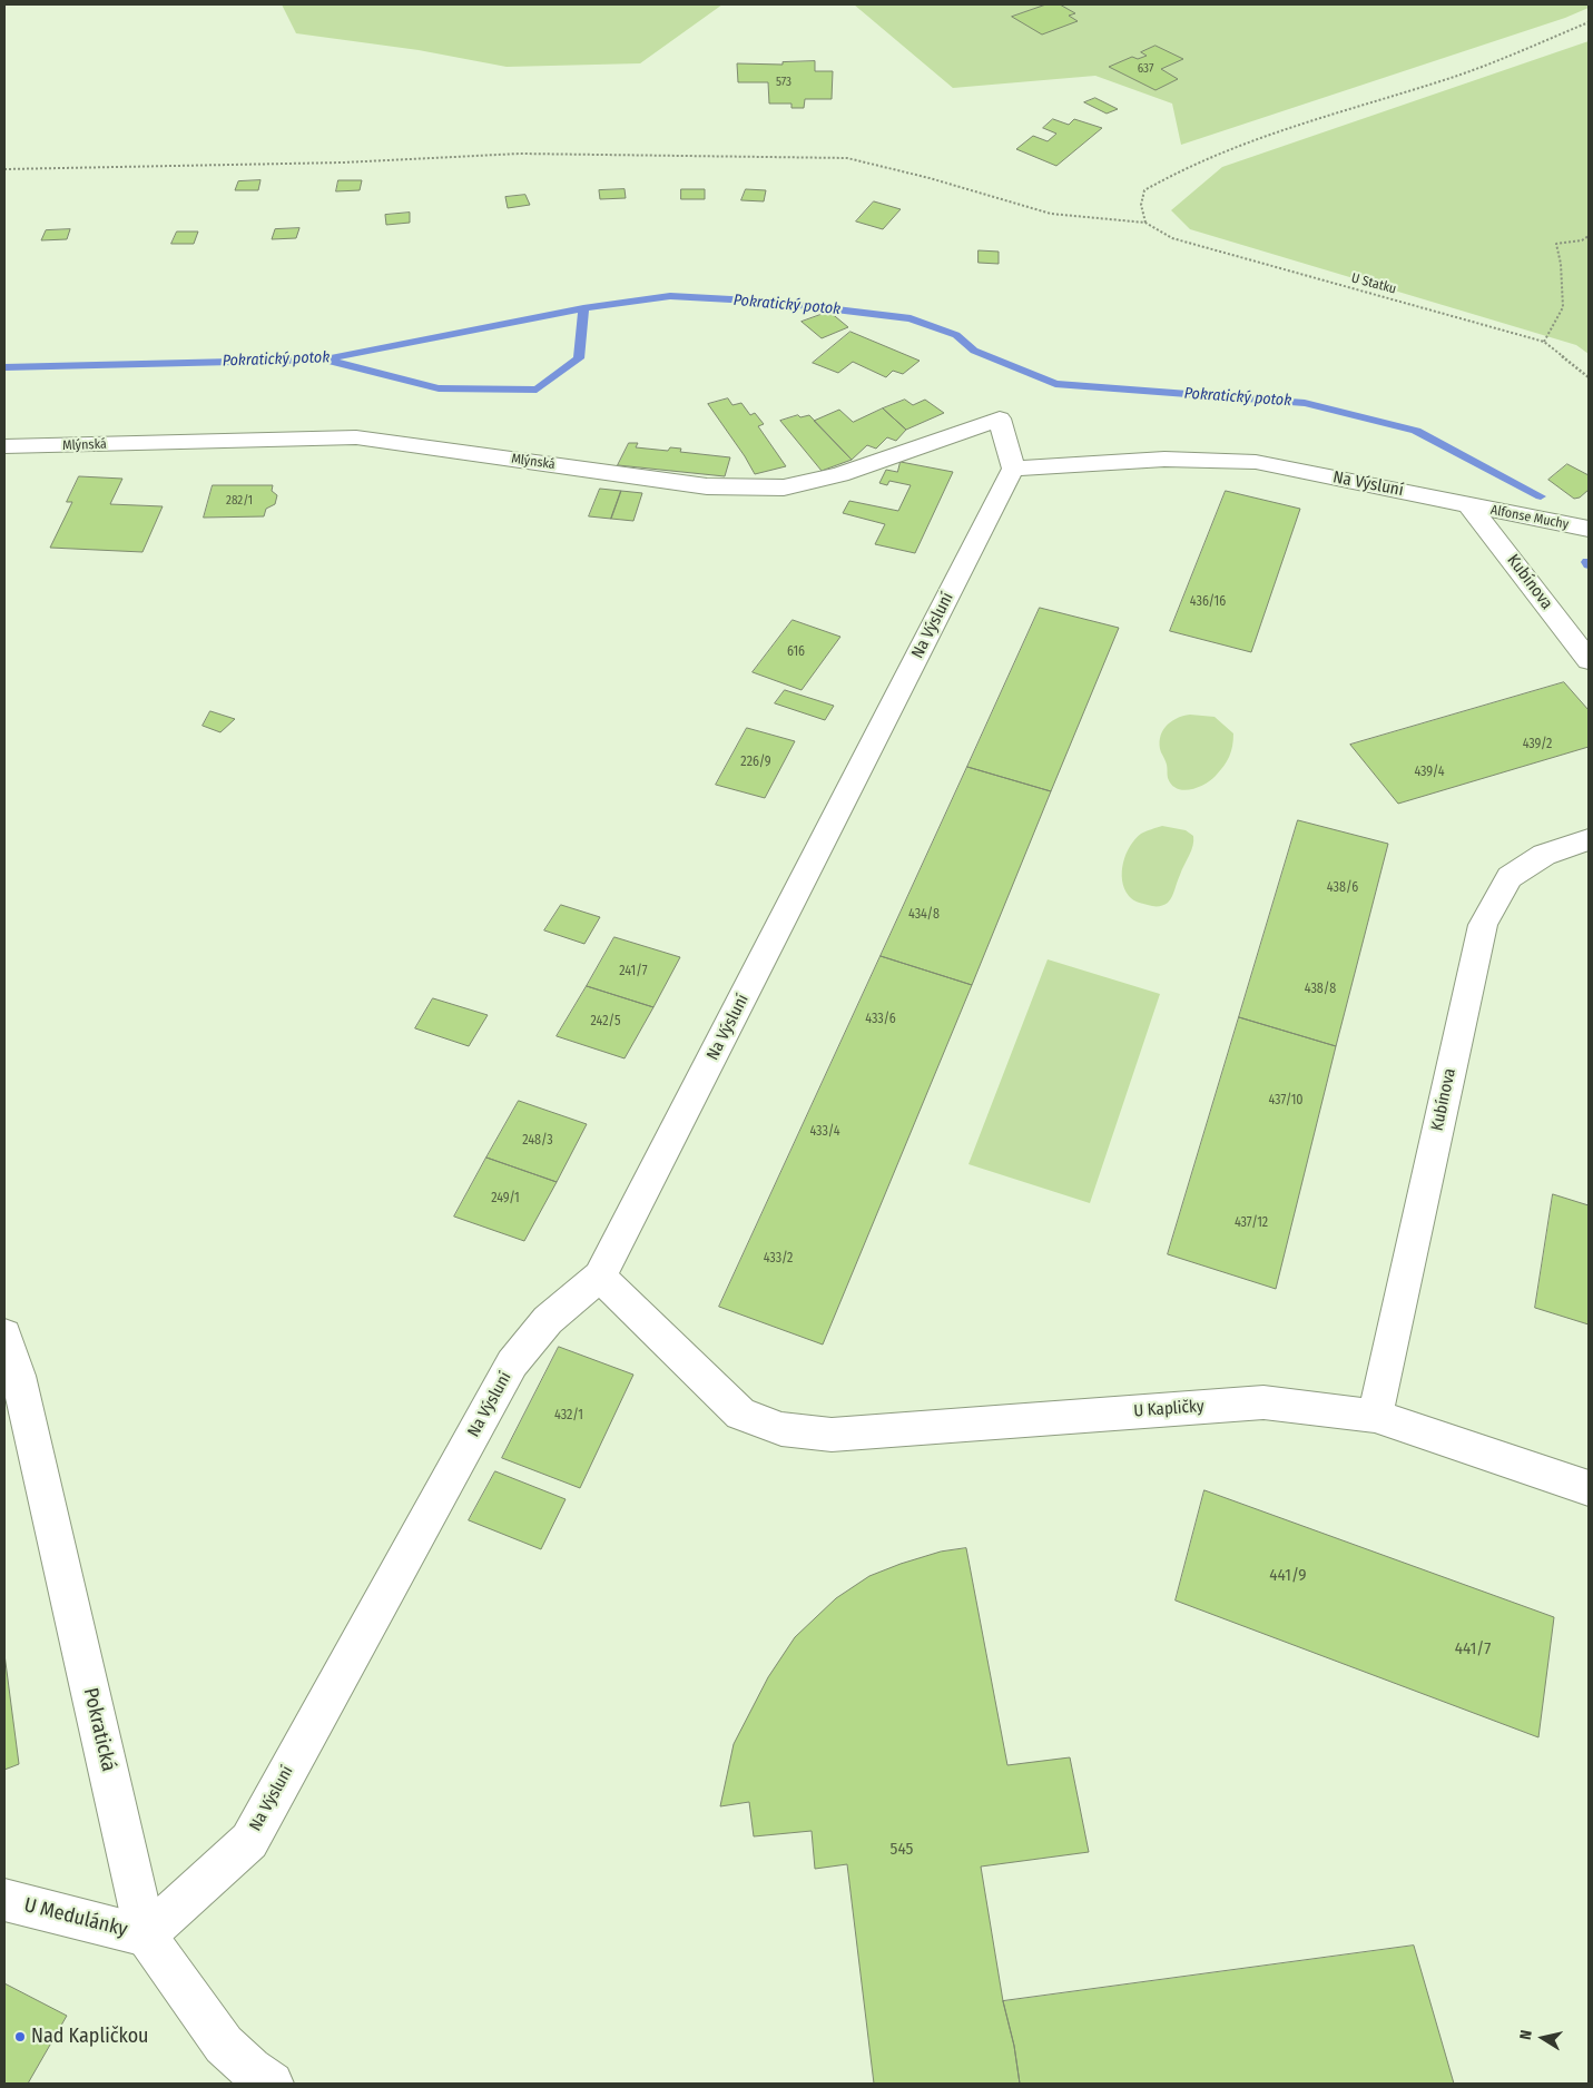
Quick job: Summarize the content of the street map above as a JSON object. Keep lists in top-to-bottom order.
{
  "streets": {
    "street": [
      "Mlýnská",
      "Na Výsluní",
      "Alfonse Muchy",
      "Kubínova",
      "U Kapličky",
      "Pokratická",
      "U Medulánky"
    ],
    "path": ["U Statku"]
  },
  "crossings": [
    ["Mlýnská", "Na Výsluní"],
    ["Na Výsluní", "Alfonse Muchy"],
    ["Na Výsluní", "Kubínova"],
    ["Na Výsluní", "U Kapličky"],
    ["Na Výsluní", "Pokratická"],
    ["Na Výsluní", "U Medulánky"],
    ["Alfonse Muchy", "Kubínova"],
    ["Kubínova", "U Kapličky"],
    ["Pokratická", "U Medulánky"]
  ],
  "water": ["Pokratický potok"],
  "places": ["Nad Kapličkou"],
  "house_numbers": [
    "637",
    "573",
    "282/1",
    "436/16",
    "616",
    "439/2",
    "226/9",
    "439/4",
    "438/6",
    "434/8",
    "241/7",
    "438/8",
    "433/6",
    "242/5",
    "437/10",
    "433/4",
    "248/3",
    "249/1",
    "437/12",
    "433/2",
    "432/1",
    "441/9",
    "441/7",
    "545"
  ],
  "north": "left"
}
